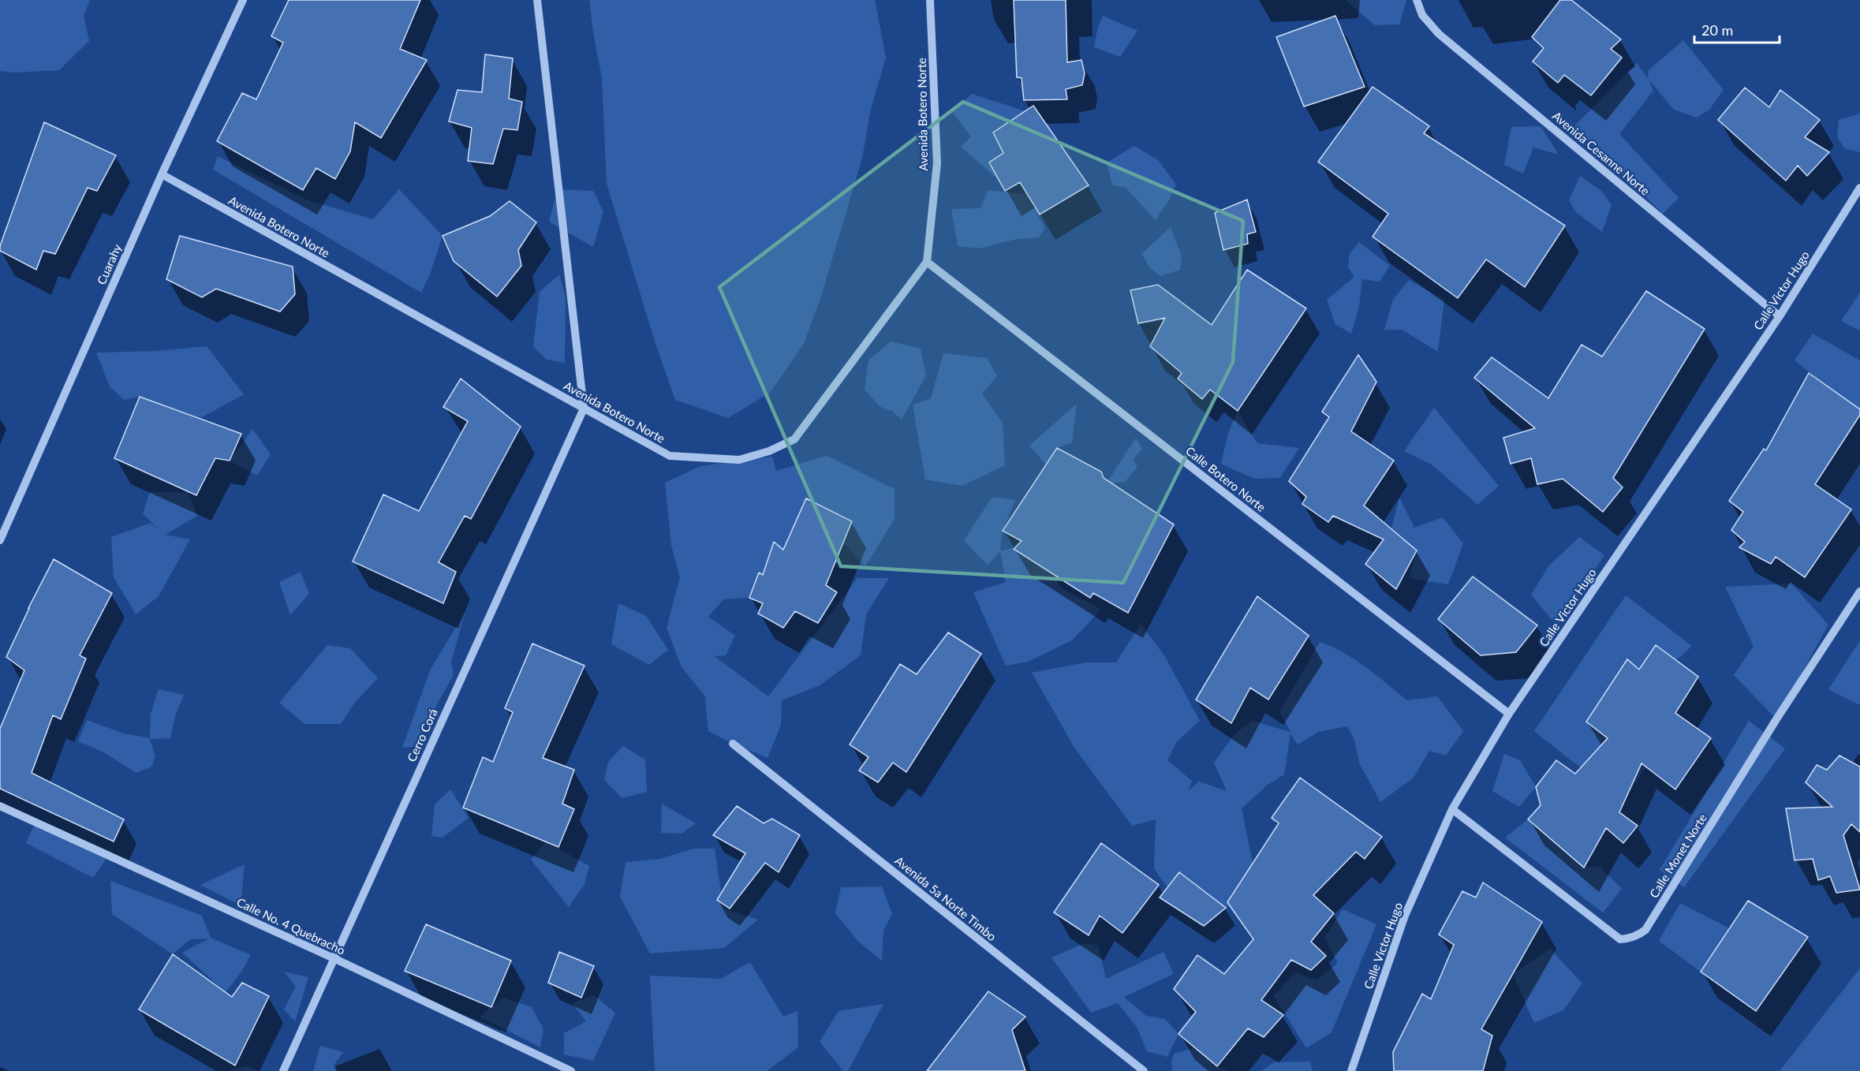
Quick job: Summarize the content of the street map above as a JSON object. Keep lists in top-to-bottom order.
{
  "streets": {
    "street": [
      "Avenida Botero Norte",
      "Avenida Cesanne Norte",
      "Cuarahy",
      "Calle Victor Hugo",
      "Calle Botero Norte",
      "Cerro Corá",
      "Calle Monet Norte",
      "Avenida 5a Norte Timbo",
      "Calle No. 4 Quebracho"
    ]
  },
  "crossings": [
    ["Avenida Botero Norte", "Cuarahy"],
    ["Avenida Botero Norte", "Calle Botero Norte"],
    ["Avenida Botero Norte", "Cerro Corá"],
    ["Avenida Cesanne Norte", "Calle Victor Hugo"],
    ["Calle Victor Hugo", "Calle Botero Norte"],
    ["Calle Victor Hugo", "Calle Monet Norte"],
    ["Cerro Corá", "Calle No. 4 Quebracho"]
  ],
  "scale_bar": "20 m"
}
